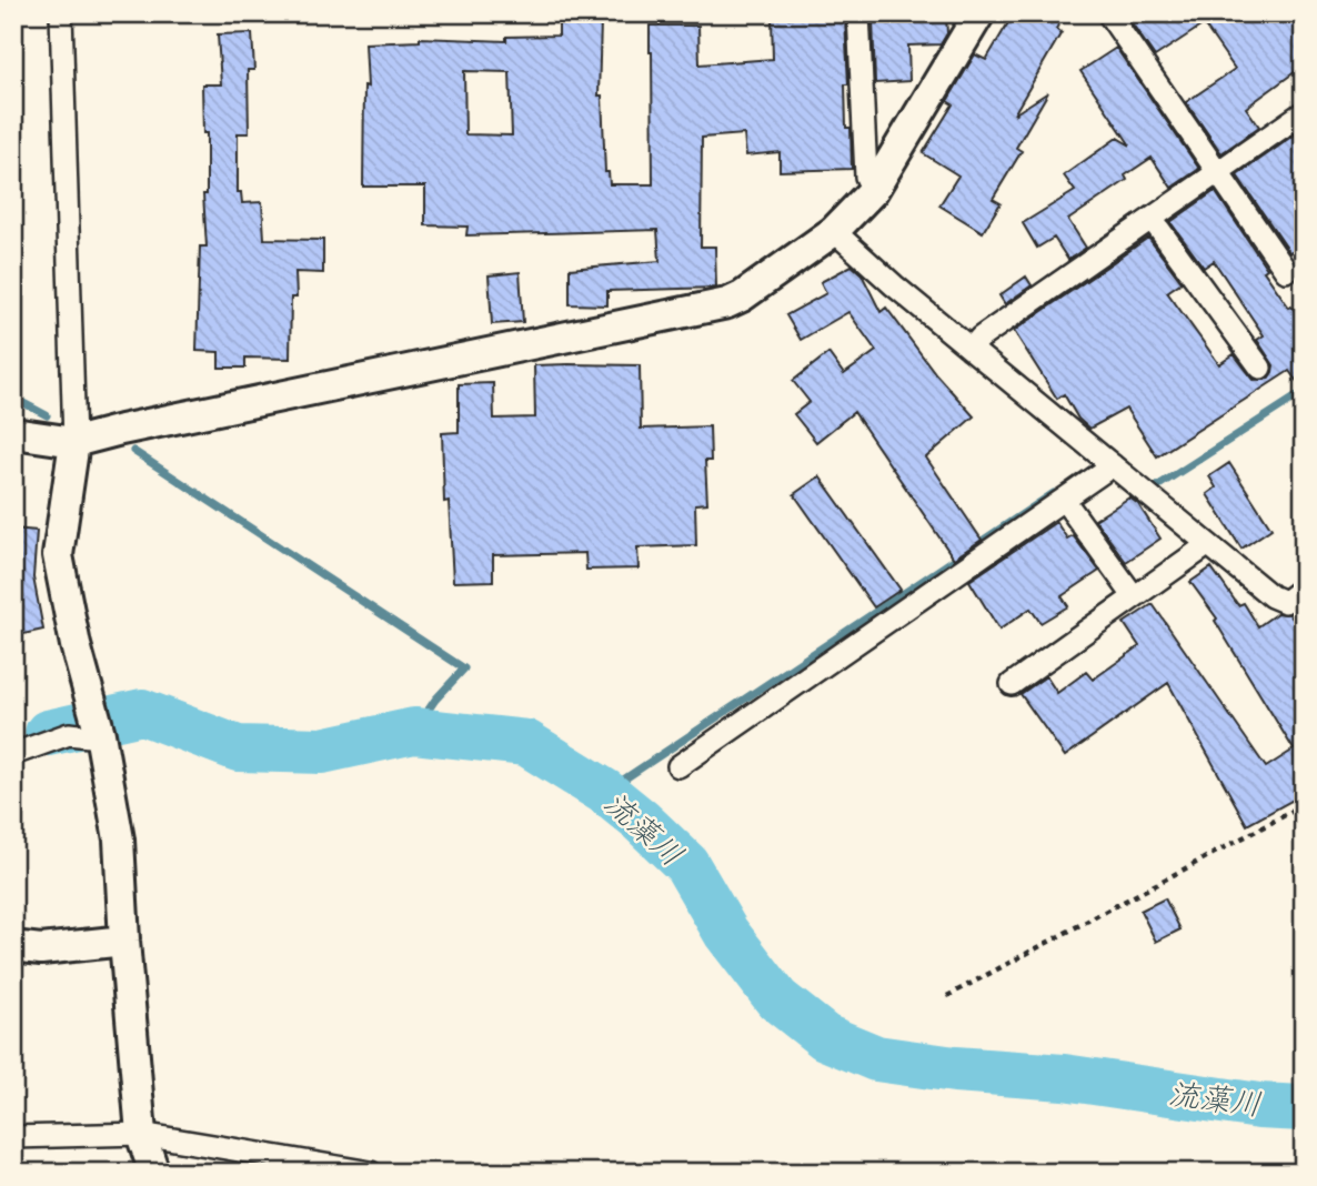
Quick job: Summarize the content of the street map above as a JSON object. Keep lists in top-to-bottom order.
{
  "water": ["流藻川"]
}
